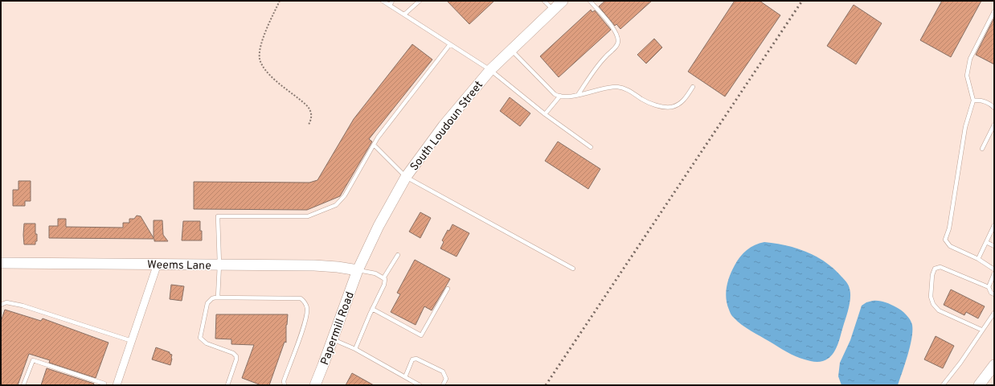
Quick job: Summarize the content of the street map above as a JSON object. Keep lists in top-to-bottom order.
{
  "streets": {
    "main road": ["South Loudoun Street", "Weems Lane", "Papermill Road"]
  },
  "crossings": [
    ["South Loudoun Street", "Weems Lane"],
    ["South Loudoun Street", "Papermill Road"],
    ["Weems Lane", "Papermill Road"]
  ]
}
